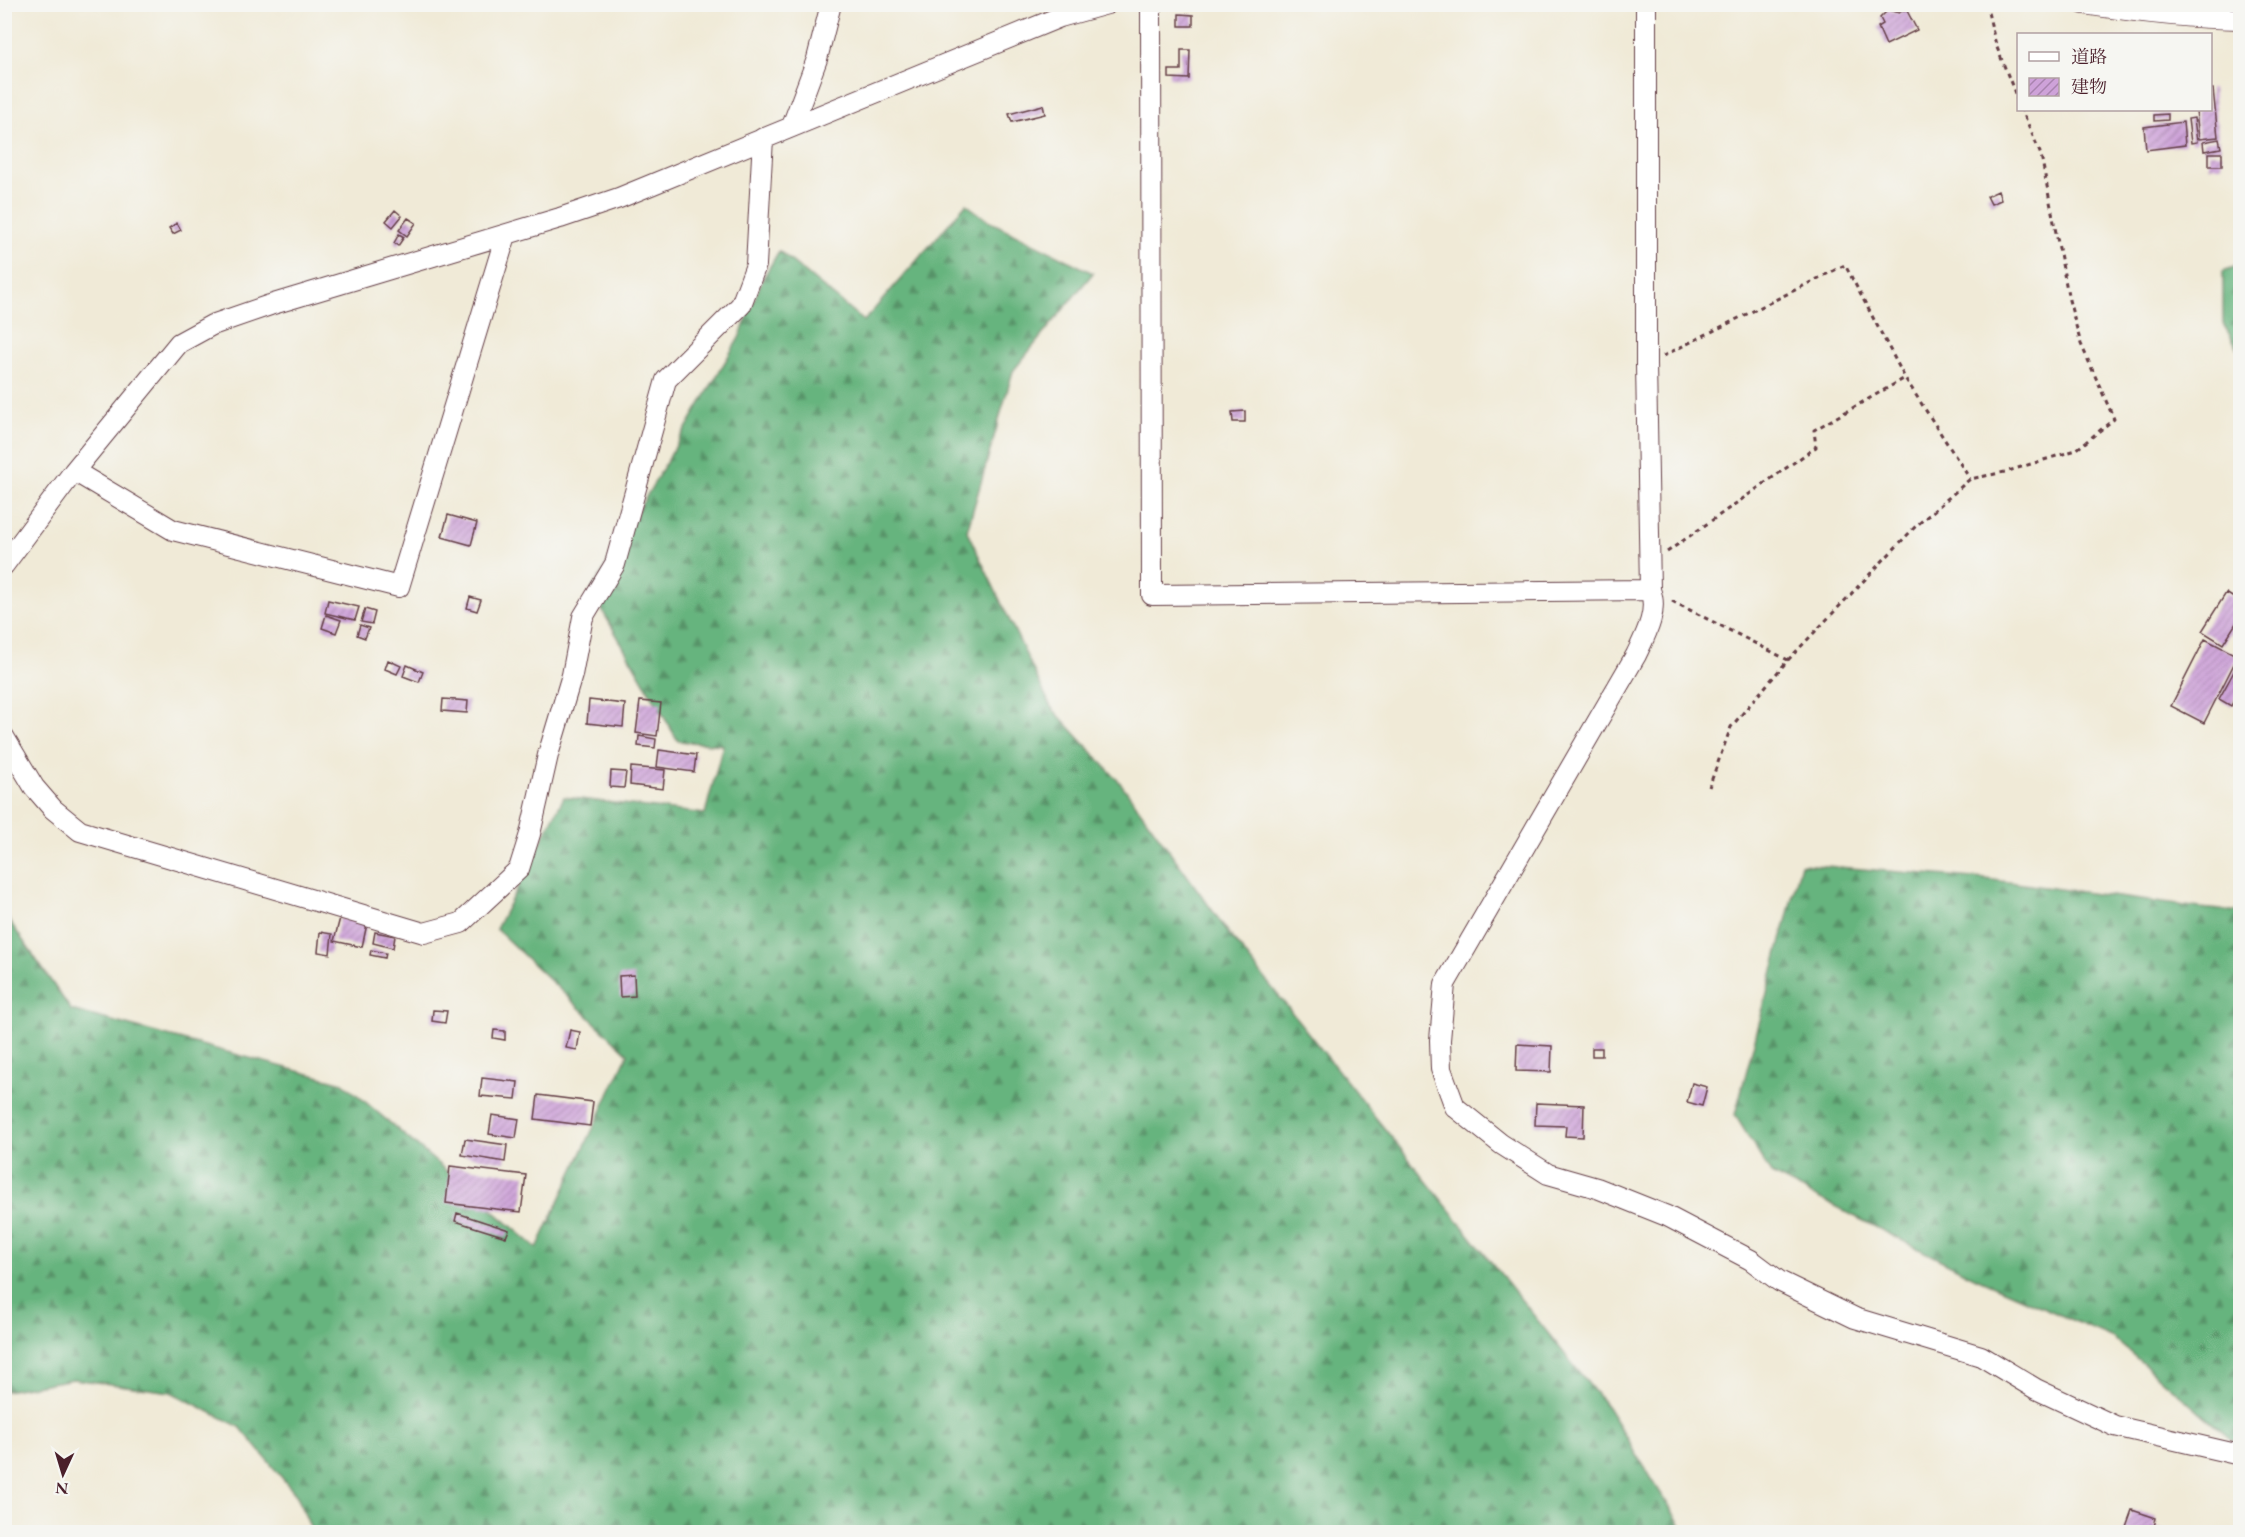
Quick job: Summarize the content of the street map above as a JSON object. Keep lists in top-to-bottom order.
{
  "legend": ["道路", "建物"],
  "north": "bottom"
}
